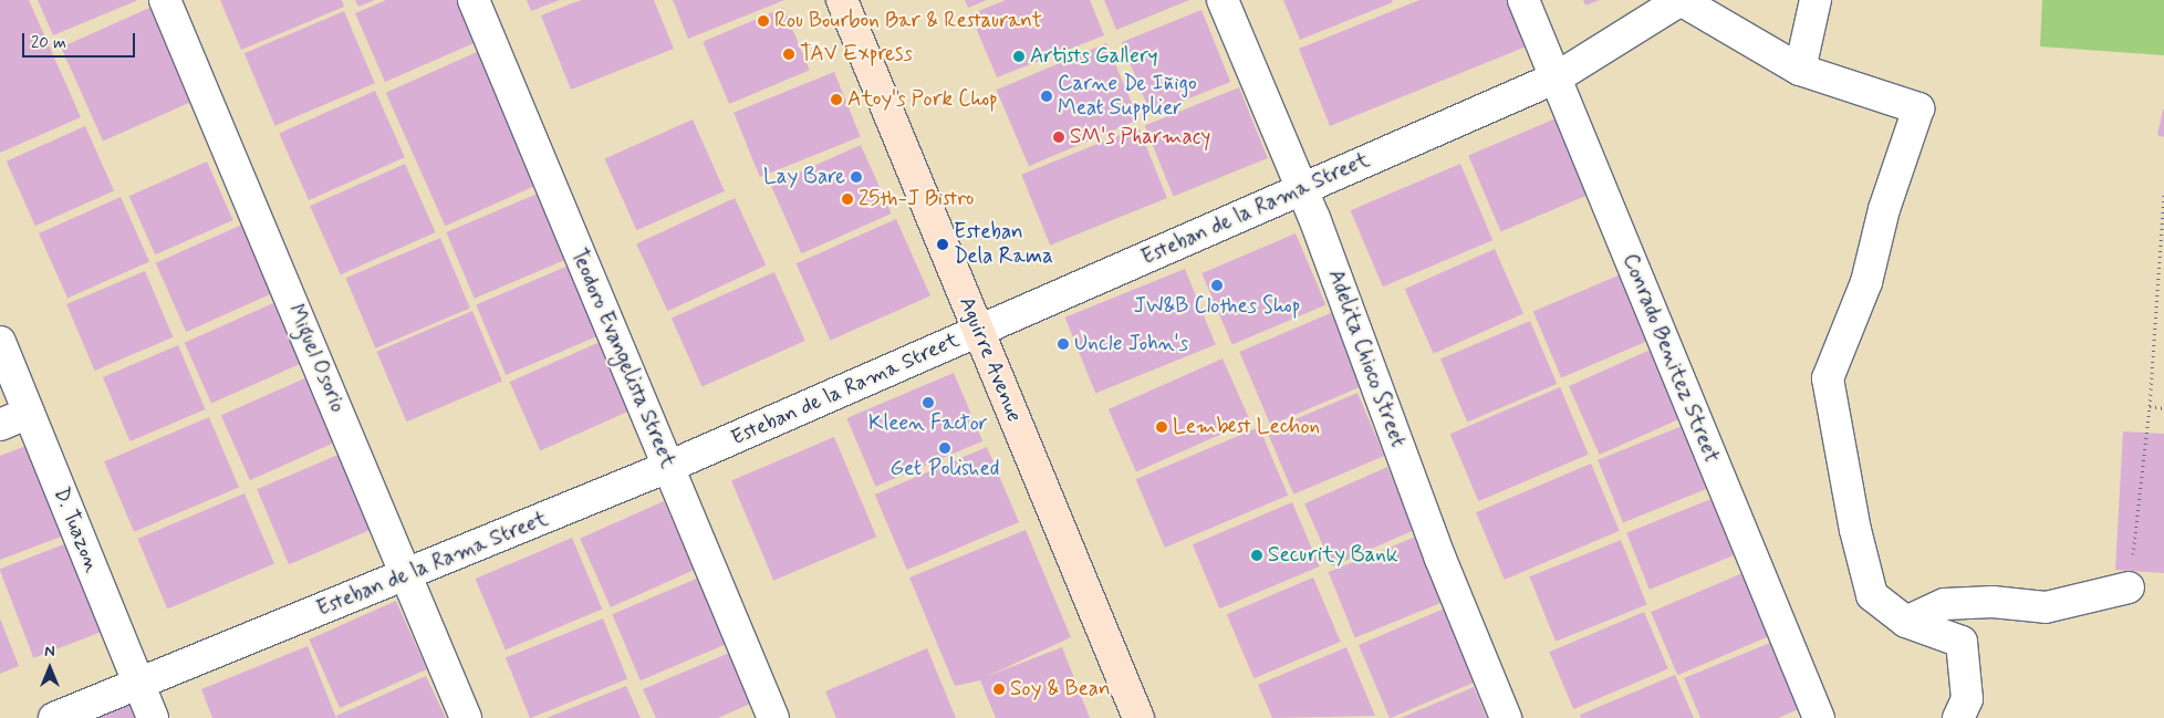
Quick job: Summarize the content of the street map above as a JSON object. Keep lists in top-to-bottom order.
{
  "streets": {
    "street": [
      "Esteban de la Rama Street",
      "Miguel Osorio",
      "Teodoro Evangelista Street",
      "Adelita Chioco Street",
      "Conrado Benitez Street",
      "Aguirre Avenue",
      "D. Tuazon"
    ]
  },
  "crossings": [
    ["Esteban de la Rama Street", "Miguel Osorio"],
    ["Esteban de la Rama Street", "Teodoro Evangelista Street"],
    ["Esteban de la Rama Street", "Adelita Chioco Street"],
    ["Esteban de la Rama Street", "Conrado Benitez Street"],
    ["Esteban de la Rama Street", "Aguirre Avenue"],
    ["Esteban de la Rama Street", "D. Tuazon"]
  ],
  "places": [
    "Rou Bourbon Bar & Restaurant",
    "TAV Express",
    "Artists Gallery",
    "Carne De Iñigo Meat Supplier",
    "Atoy's Pork Chop",
    "SM's Pharmacy",
    "Lay Bare",
    "25th-J Bistro",
    "Esteban Dela Rama",
    "JW&B Clothes Shop",
    "Uncle John's",
    "Kleen Factor",
    "Lembest Lechon",
    "Get Polished",
    "Security Bank",
    "Soy & Bean"
  ],
  "scale_bar": "20 m",
  "north": "top"
}
